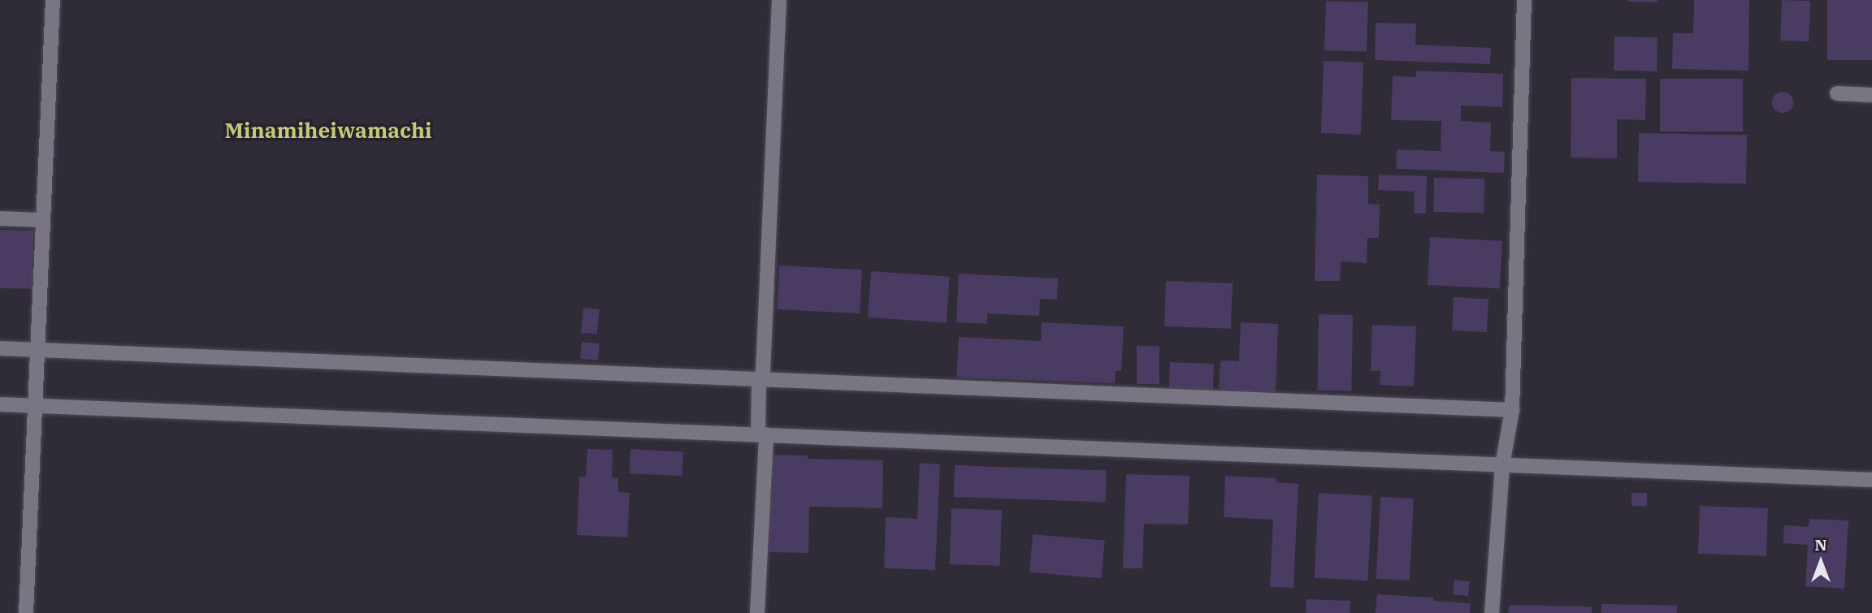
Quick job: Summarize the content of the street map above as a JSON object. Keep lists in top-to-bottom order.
{
  "districts": ["Minamiheiwamachi"],
  "north": "top"
}
